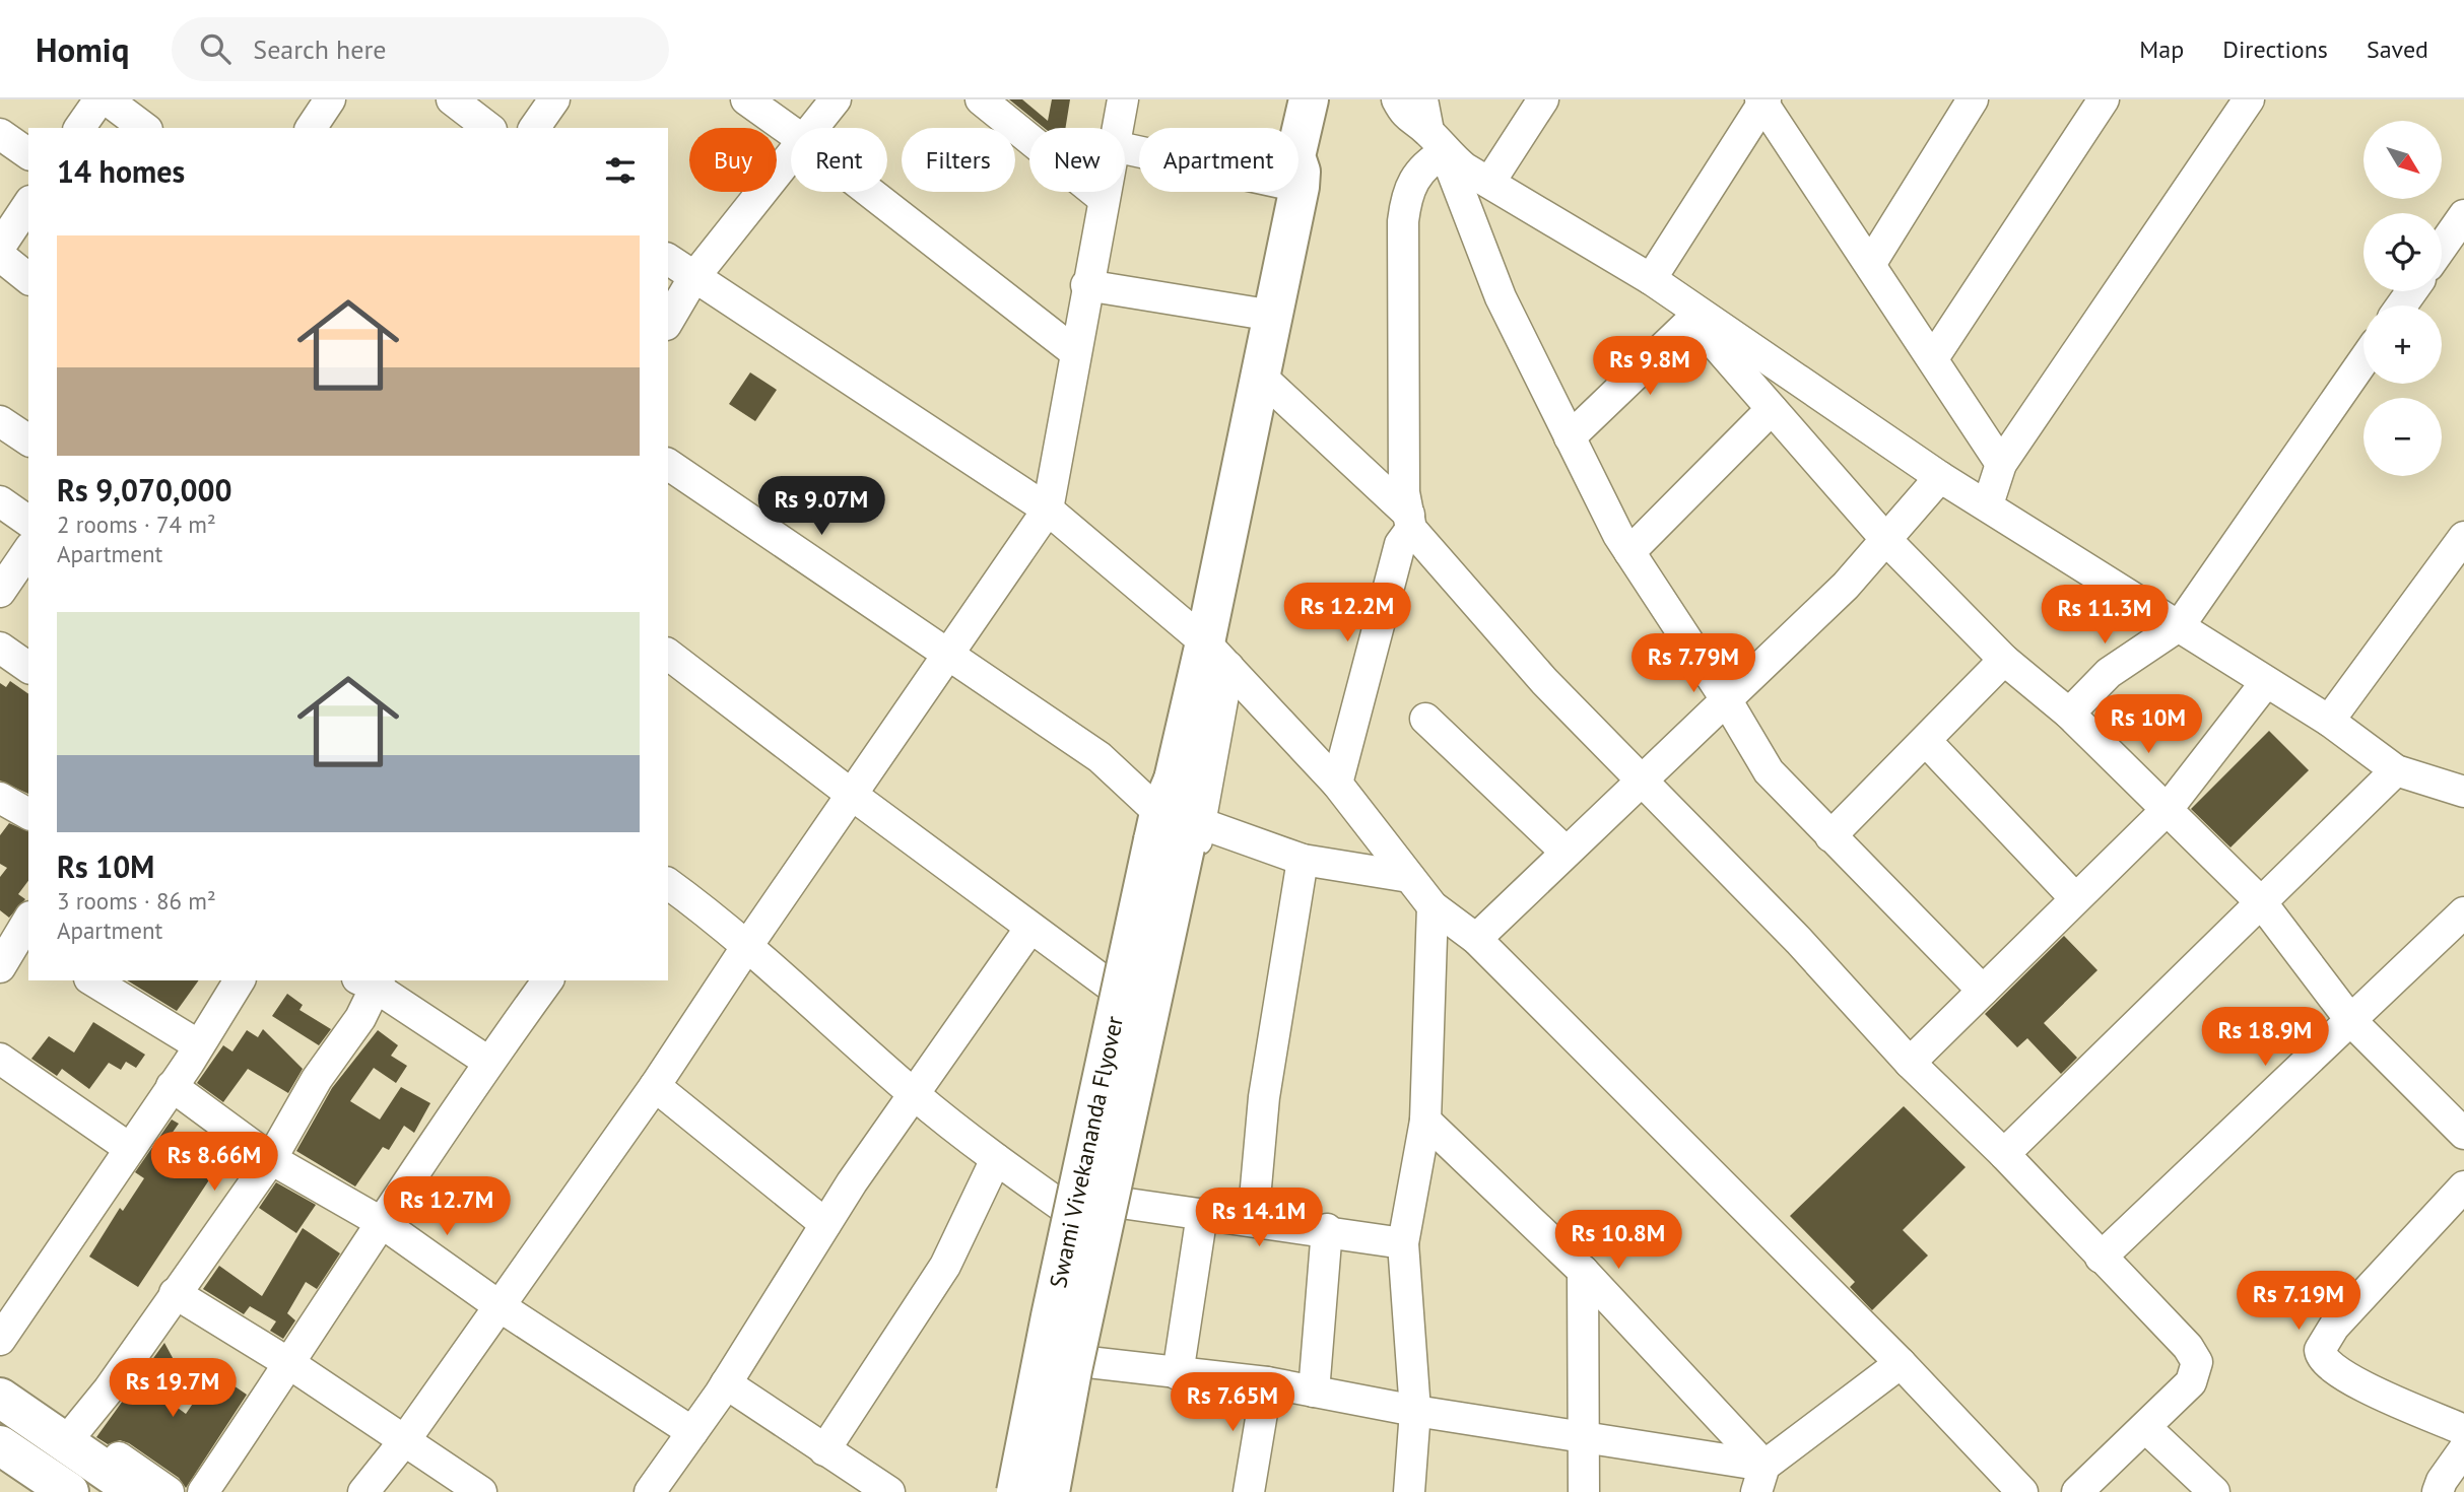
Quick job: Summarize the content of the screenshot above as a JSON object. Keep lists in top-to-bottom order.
{
  "streets": {
    "main road": ["Swami Vivekananda Flyover"]
  },
  "north": "bottom right",
  "page": {
    "header": "Homiq",
    "search": "Search here",
    "nav": ["Map", "Directions", "Saved"],
    "map_buttons": ["+", "−"],
    "chip": [
      "Buy",
      "Rent",
      "Filters",
      "New",
      "Apartment"
    ],
    "heading": "14 homes",
    "list": [
      {
        "name": "Rs 9,070,000",
        "note": "2 rooms · 74 m² · Apartment"
      },
      {
        "name": "Rs 10M",
        "note": "3 rooms · 86 m² · Apartment"
      }
    ],
    "price": [
      "Rs 9.8M",
      "Rs 9.07M",
      "Rs 12.2M",
      "Rs 11.3M",
      "Rs 7.79M",
      "Rs 10M",
      "Rs 18.9M",
      "Rs 8.66M",
      "Rs 12.7M",
      "Rs 14.1M",
      "Rs 10.8M",
      "Rs 7.19M",
      "Rs 19.7M",
      "Rs 7.65M"
    ]
  }
}
